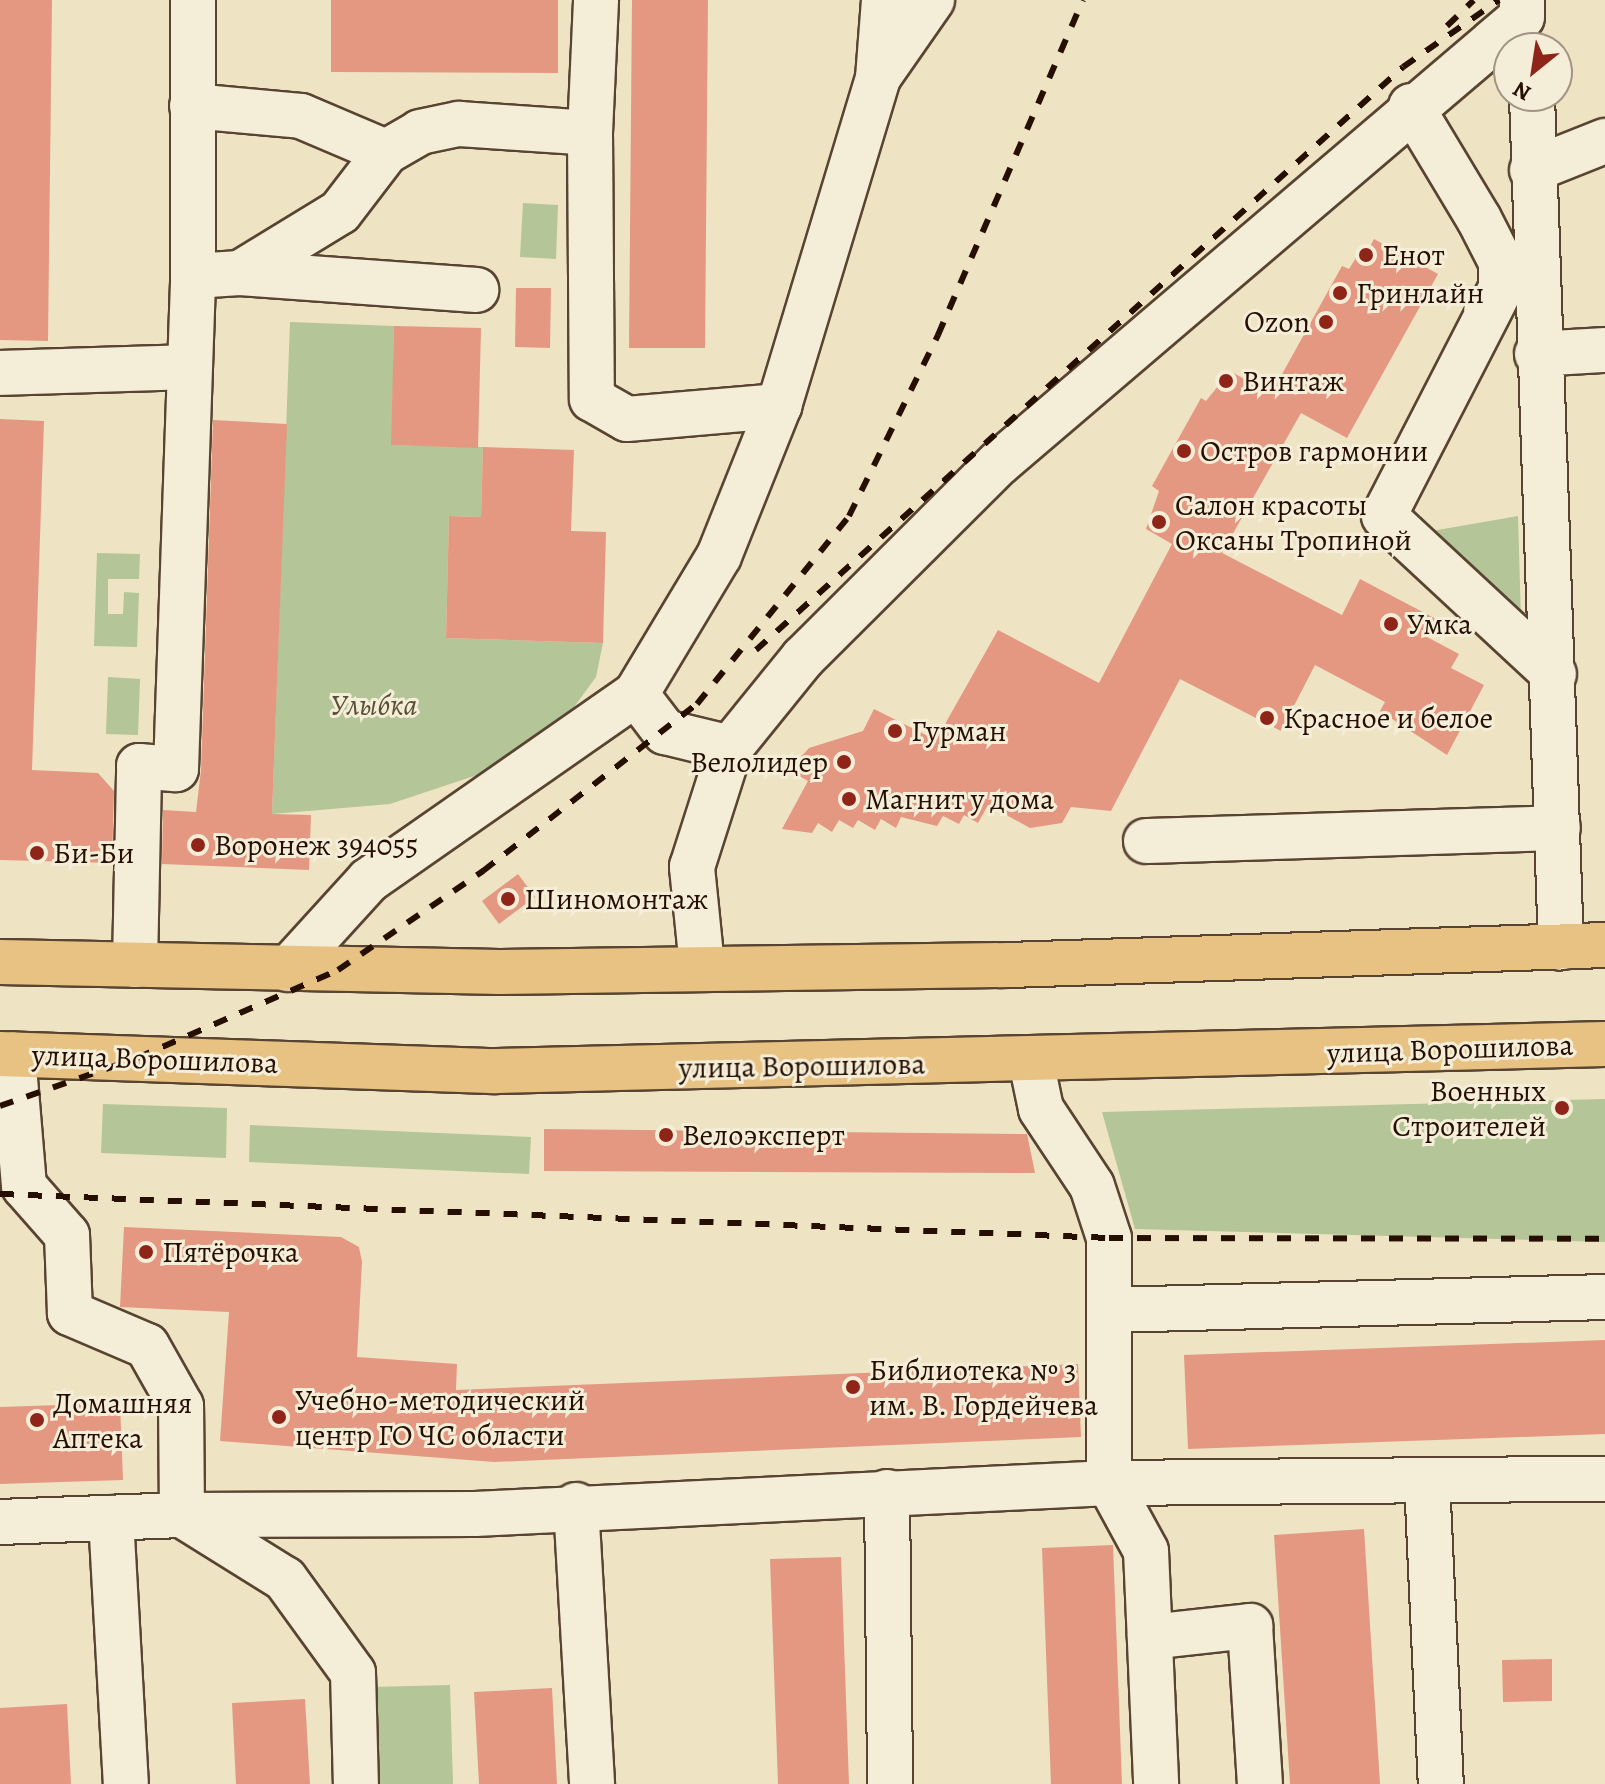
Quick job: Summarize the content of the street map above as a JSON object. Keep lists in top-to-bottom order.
{
  "streets": {
    "main road": ["улица Ворошилова"]
  },
  "parks": ["Улыбка"],
  "places": [
    "Енот",
    "Гринлайн",
    "Ozon",
    "Винтаж",
    "Остров гармонии",
    "Салон красоты Оксаны Тропиной",
    "Умка",
    "Красное и белое",
    "Гурман",
    "Велолидер",
    "Магнит у дома",
    "Воронеж 394055",
    "Би-Би",
    "Шиномонтаж",
    "Военных Строителей",
    "Велоэксперт",
    "Пятёрочка",
    "Библиотека № 3 им. В. Гордейчева",
    "Учебно-методический центр ГО ЧС области",
    "Домашняя Аптека"
  ],
  "north": "bottom left"
}
